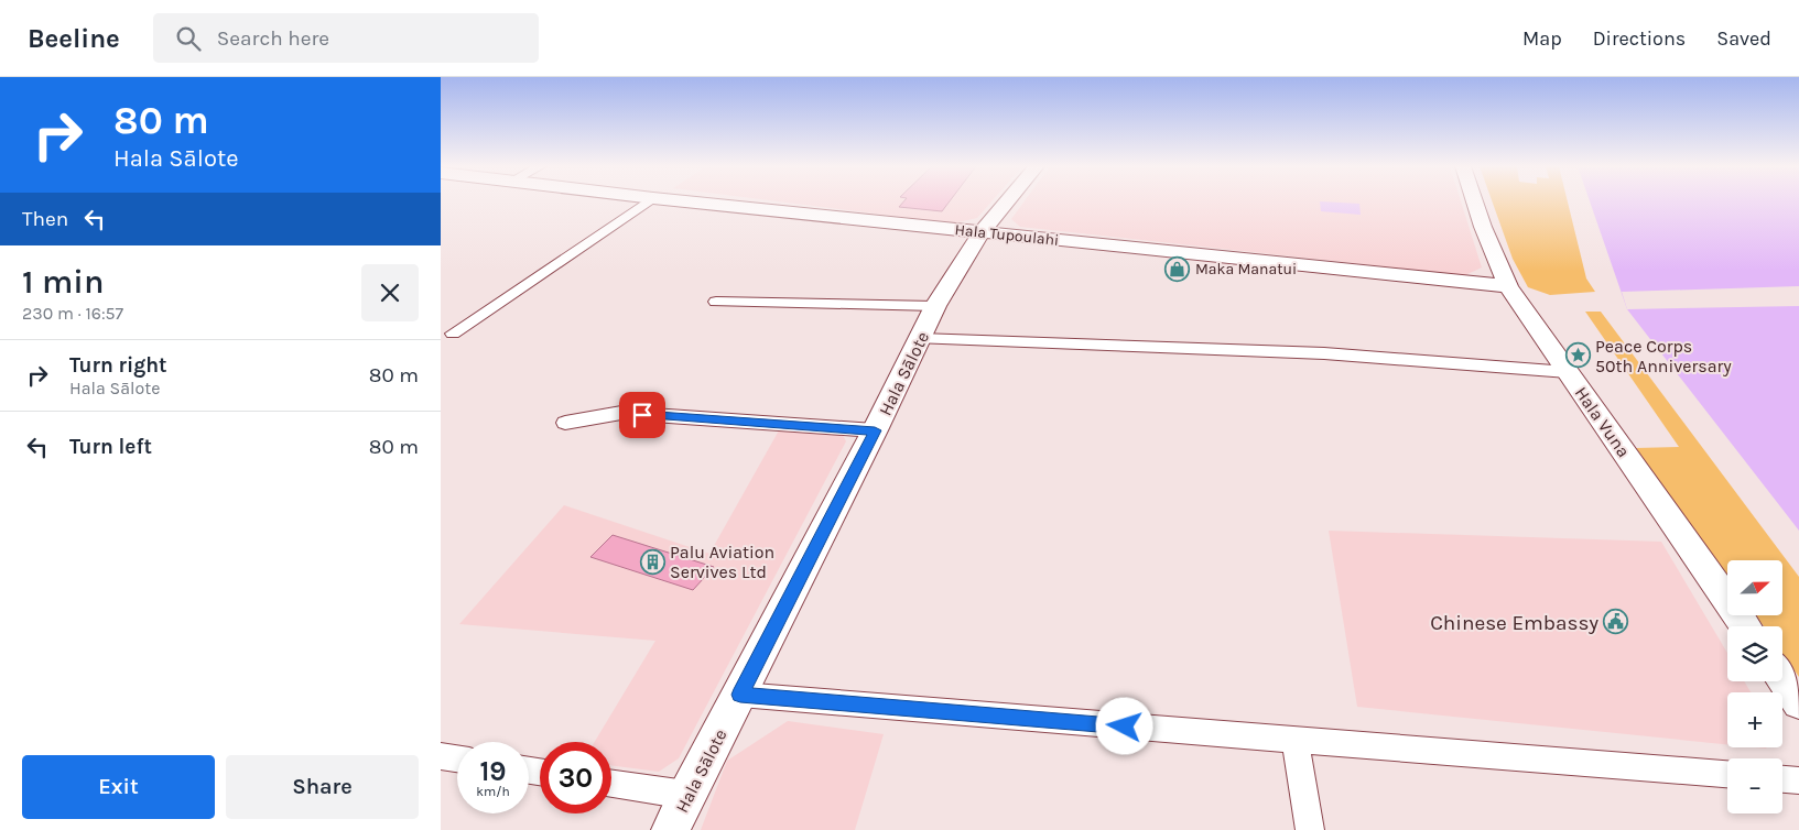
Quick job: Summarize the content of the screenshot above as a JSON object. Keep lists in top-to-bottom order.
{
  "streets": {
    "main road": ["Hala Tupoulahi", "Hala Sālote", "Hala Vuna"]
  },
  "crossings": [
    ["Hala Tupoulahi", "Hala Sālote"],
    ["Hala Tupoulahi", "Hala Vuna"]
  ],
  "places": {
    "shop": ["Maka Manatui"],
    "place": ["Peace Corps 50th Anniversary"],
    "building": ["Palu Aviation Servives Ltd"],
    "public building": ["Chinese Embassy"]
  },
  "north": "right",
  "page": {
    "header": "Beeline",
    "search": "Search here",
    "nav": ["Map", "Directions", "Saved"],
    "turn": ["80 m", "Hala Sālote"],
    "then": "Then",
    "heading": ["1 min", "230 m · 16:57"],
    "list": [
      {
        "name": "Turn right",
        "note": "Hala Sālote",
        "value": "80 m"
      },
      {
        "name": "Turn left",
        "value": "80 m"
      }
    ],
    "map_buttons": ["+", "−"],
    "speed": "19 km/h",
    "limit": "30",
    "buttons": ["Exit", "Share"]
  }
}
